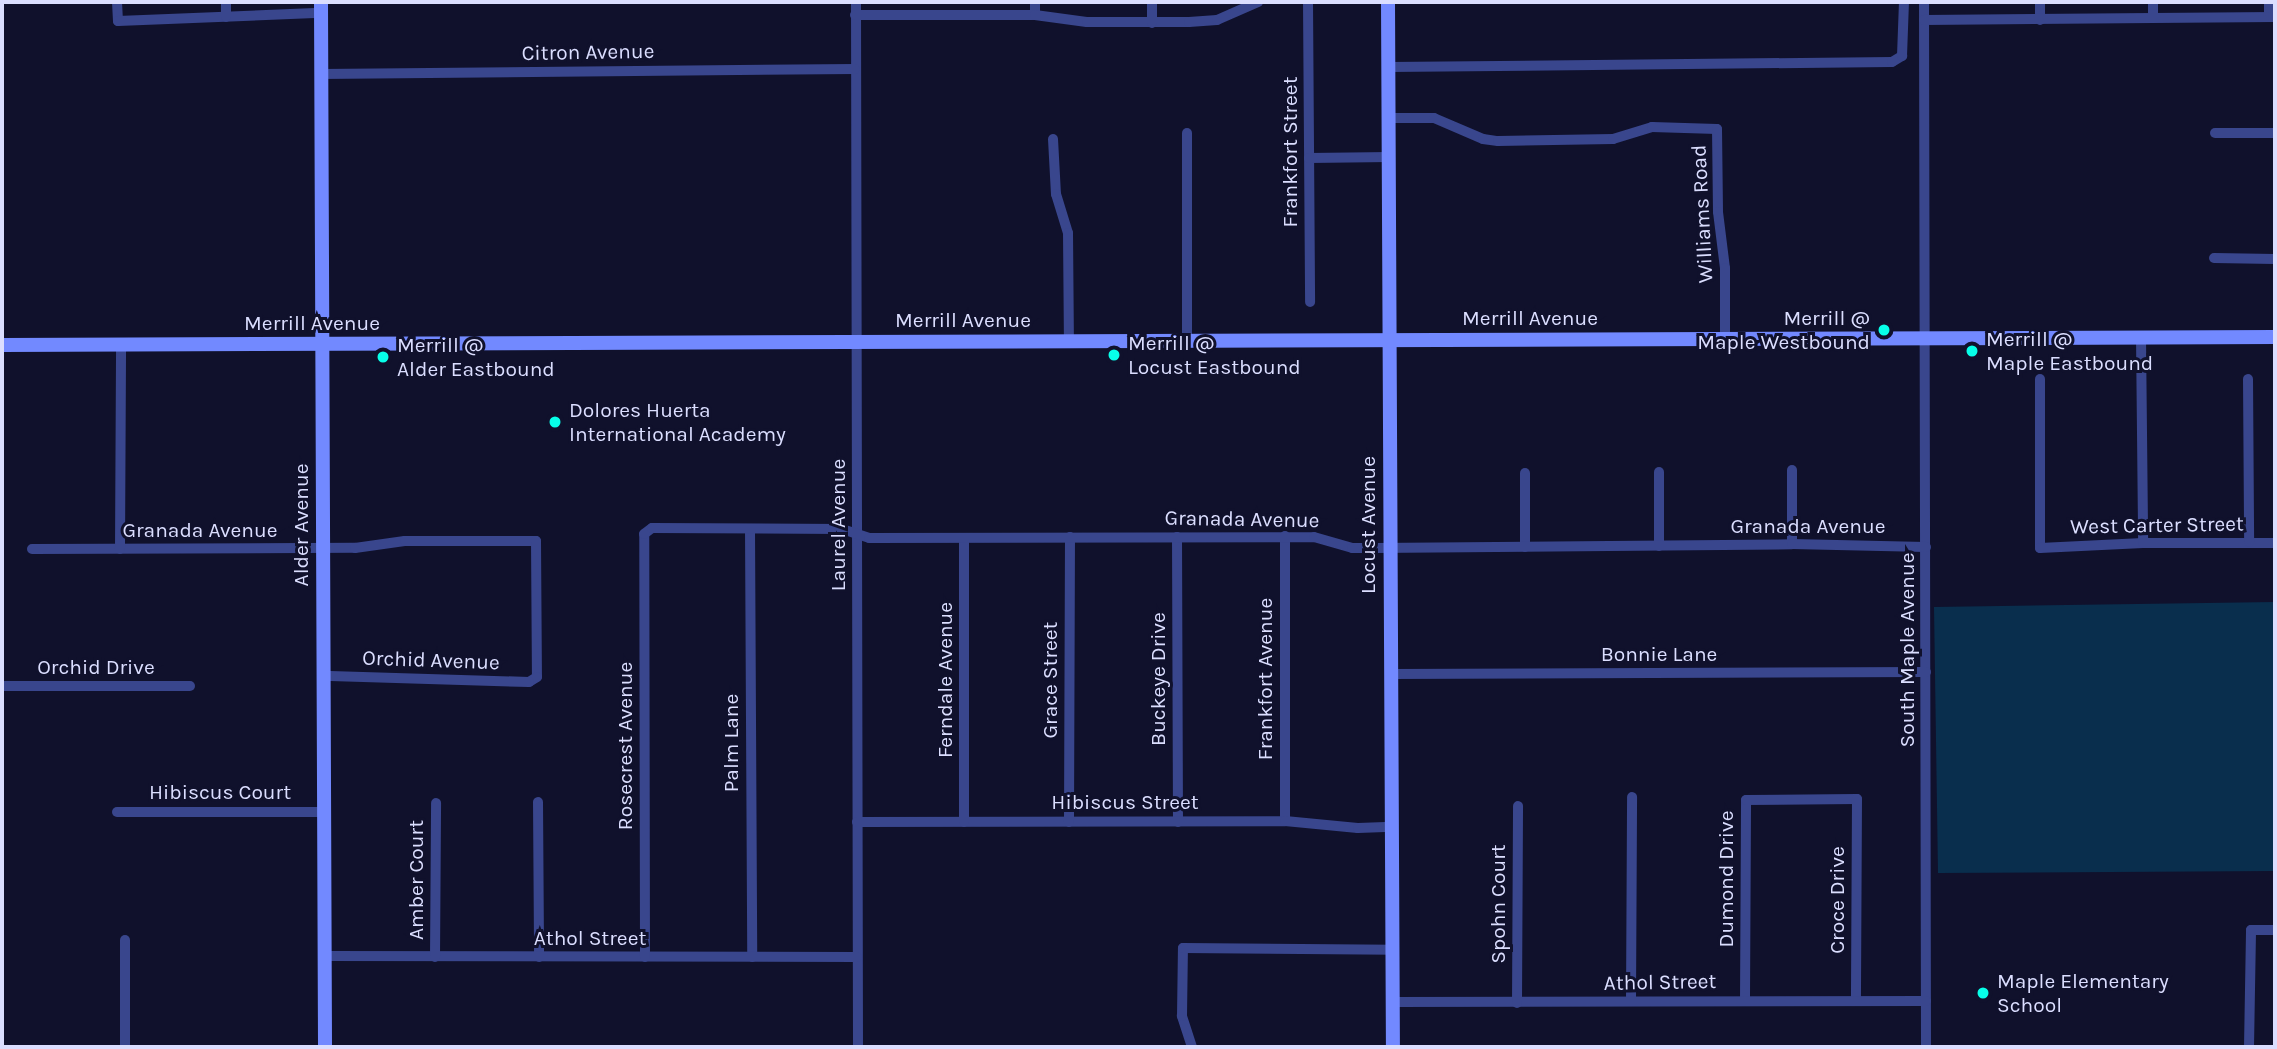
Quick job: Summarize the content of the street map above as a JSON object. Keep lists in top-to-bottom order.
{
  "streets": {
    "main road": ["Merrill Avenue", "Alder Avenue", "Locust Avenue"],
    "street": [
      "Citron Avenue",
      "Frankfort Street",
      "Williams Road",
      "Granada Avenue",
      "Laurel Avenue",
      "West Carter Street",
      "South Maple Avenue",
      "Bonnie Lane",
      "Orchid Avenue",
      "Orchid Drive",
      "Buckeye Drive",
      "Frankfort Avenue",
      "Ferndale Avenue",
      "Grace Street",
      "Palm Lane",
      "Rosecrest Avenue",
      "Hibiscus Court",
      "Hibiscus Street",
      "Dumond Drive",
      "Amber Court",
      "Croce Drive",
      "Spohn Court",
      "Athol Street"
    ]
  },
  "crossings": [
    ["Citron Avenue", "Alder Avenue"],
    ["Citron Avenue", "Laurel Avenue"],
    ["Williams Road", "Merrill Avenue"],
    ["Williams Road", "Locust Avenue"],
    ["Merrill Avenue", "Alder Avenue"],
    ["Merrill Avenue", "Laurel Avenue"],
    ["Merrill Avenue", "Locust Avenue"],
    ["Merrill Avenue", "South Maple Avenue"],
    ["Granada Avenue", "Alder Avenue"],
    ["Granada Avenue", "Laurel Avenue"],
    ["Granada Avenue", "Locust Avenue"],
    ["Granada Avenue", "South Maple Avenue"],
    ["Granada Avenue", "Orchid Avenue"],
    ["Granada Avenue", "Buckeye Drive"],
    ["Granada Avenue", "Frankfort Avenue"],
    ["Granada Avenue", "Ferndale Avenue"],
    ["Granada Avenue", "Grace Street"],
    ["Granada Avenue", "Palm Lane"],
    ["Granada Avenue", "Rosecrest Avenue"],
    ["Alder Avenue", "Orchid Avenue"],
    ["Alder Avenue", "Hibiscus Court"],
    ["Alder Avenue", "Athol Street"],
    ["Laurel Avenue", "Hibiscus Street"],
    ["Laurel Avenue", "Athol Street"],
    ["Locust Avenue", "Bonnie Lane"],
    ["Locust Avenue", "Hibiscus Street"],
    ["Locust Avenue", "Athol Street"],
    ["South Maple Avenue", "Bonnie Lane"],
    ["South Maple Avenue", "Athol Street"],
    ["Buckeye Drive", "Hibiscus Street"],
    ["Frankfort Avenue", "Hibiscus Street"],
    ["Ferndale Avenue", "Hibiscus Street"],
    ["Grace Street", "Hibiscus Street"],
    ["Palm Lane", "Athol Street"],
    ["Rosecrest Avenue", "Athol Street"],
    ["Dumond Drive", "Croce Drive"],
    ["Dumond Drive", "Athol Street"],
    ["Amber Court", "Athol Street"],
    ["Croce Drive", "Athol Street"],
    ["Spohn Court", "Athol Street"]
  ],
  "places": [
    "Merrill @ Maple Westbound",
    "Merrill @ Maple Eastbound",
    "Merrill @ Locust Eastbound",
    "Merrill @ Alder Eastbound",
    "Dolores Huerta International Academy",
    "Maple Elementary School"
  ]
}
